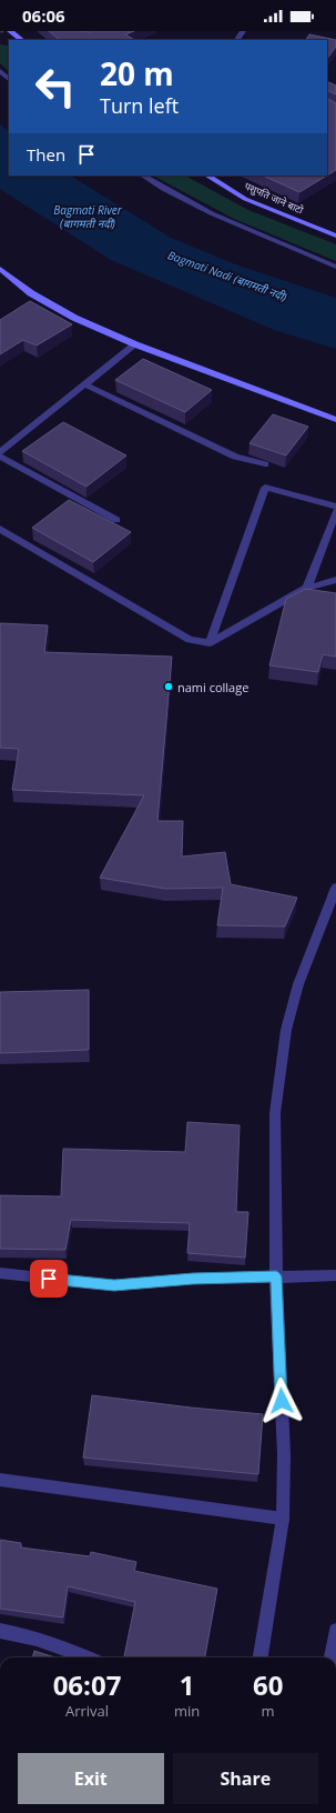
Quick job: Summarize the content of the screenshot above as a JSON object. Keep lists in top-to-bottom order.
{
  "streets": {
    "main road": ["पशुपति जाने बाटो"]
  },
  "water": ["Bagmati River (बागमती नदी)", "Bagmati Nadi (बागमती नदी)"],
  "places": ["nami collage"],
  "page": {
    "status": "06:06",
    "turn": ["20 m", "Turn left"],
    "then": "Then",
    "eta": [
      "06:07",
      "Arrival",
      "1",
      "min",
      "60",
      "m"
    ],
    "buttons": ["Exit", "Share"]
  }
}
